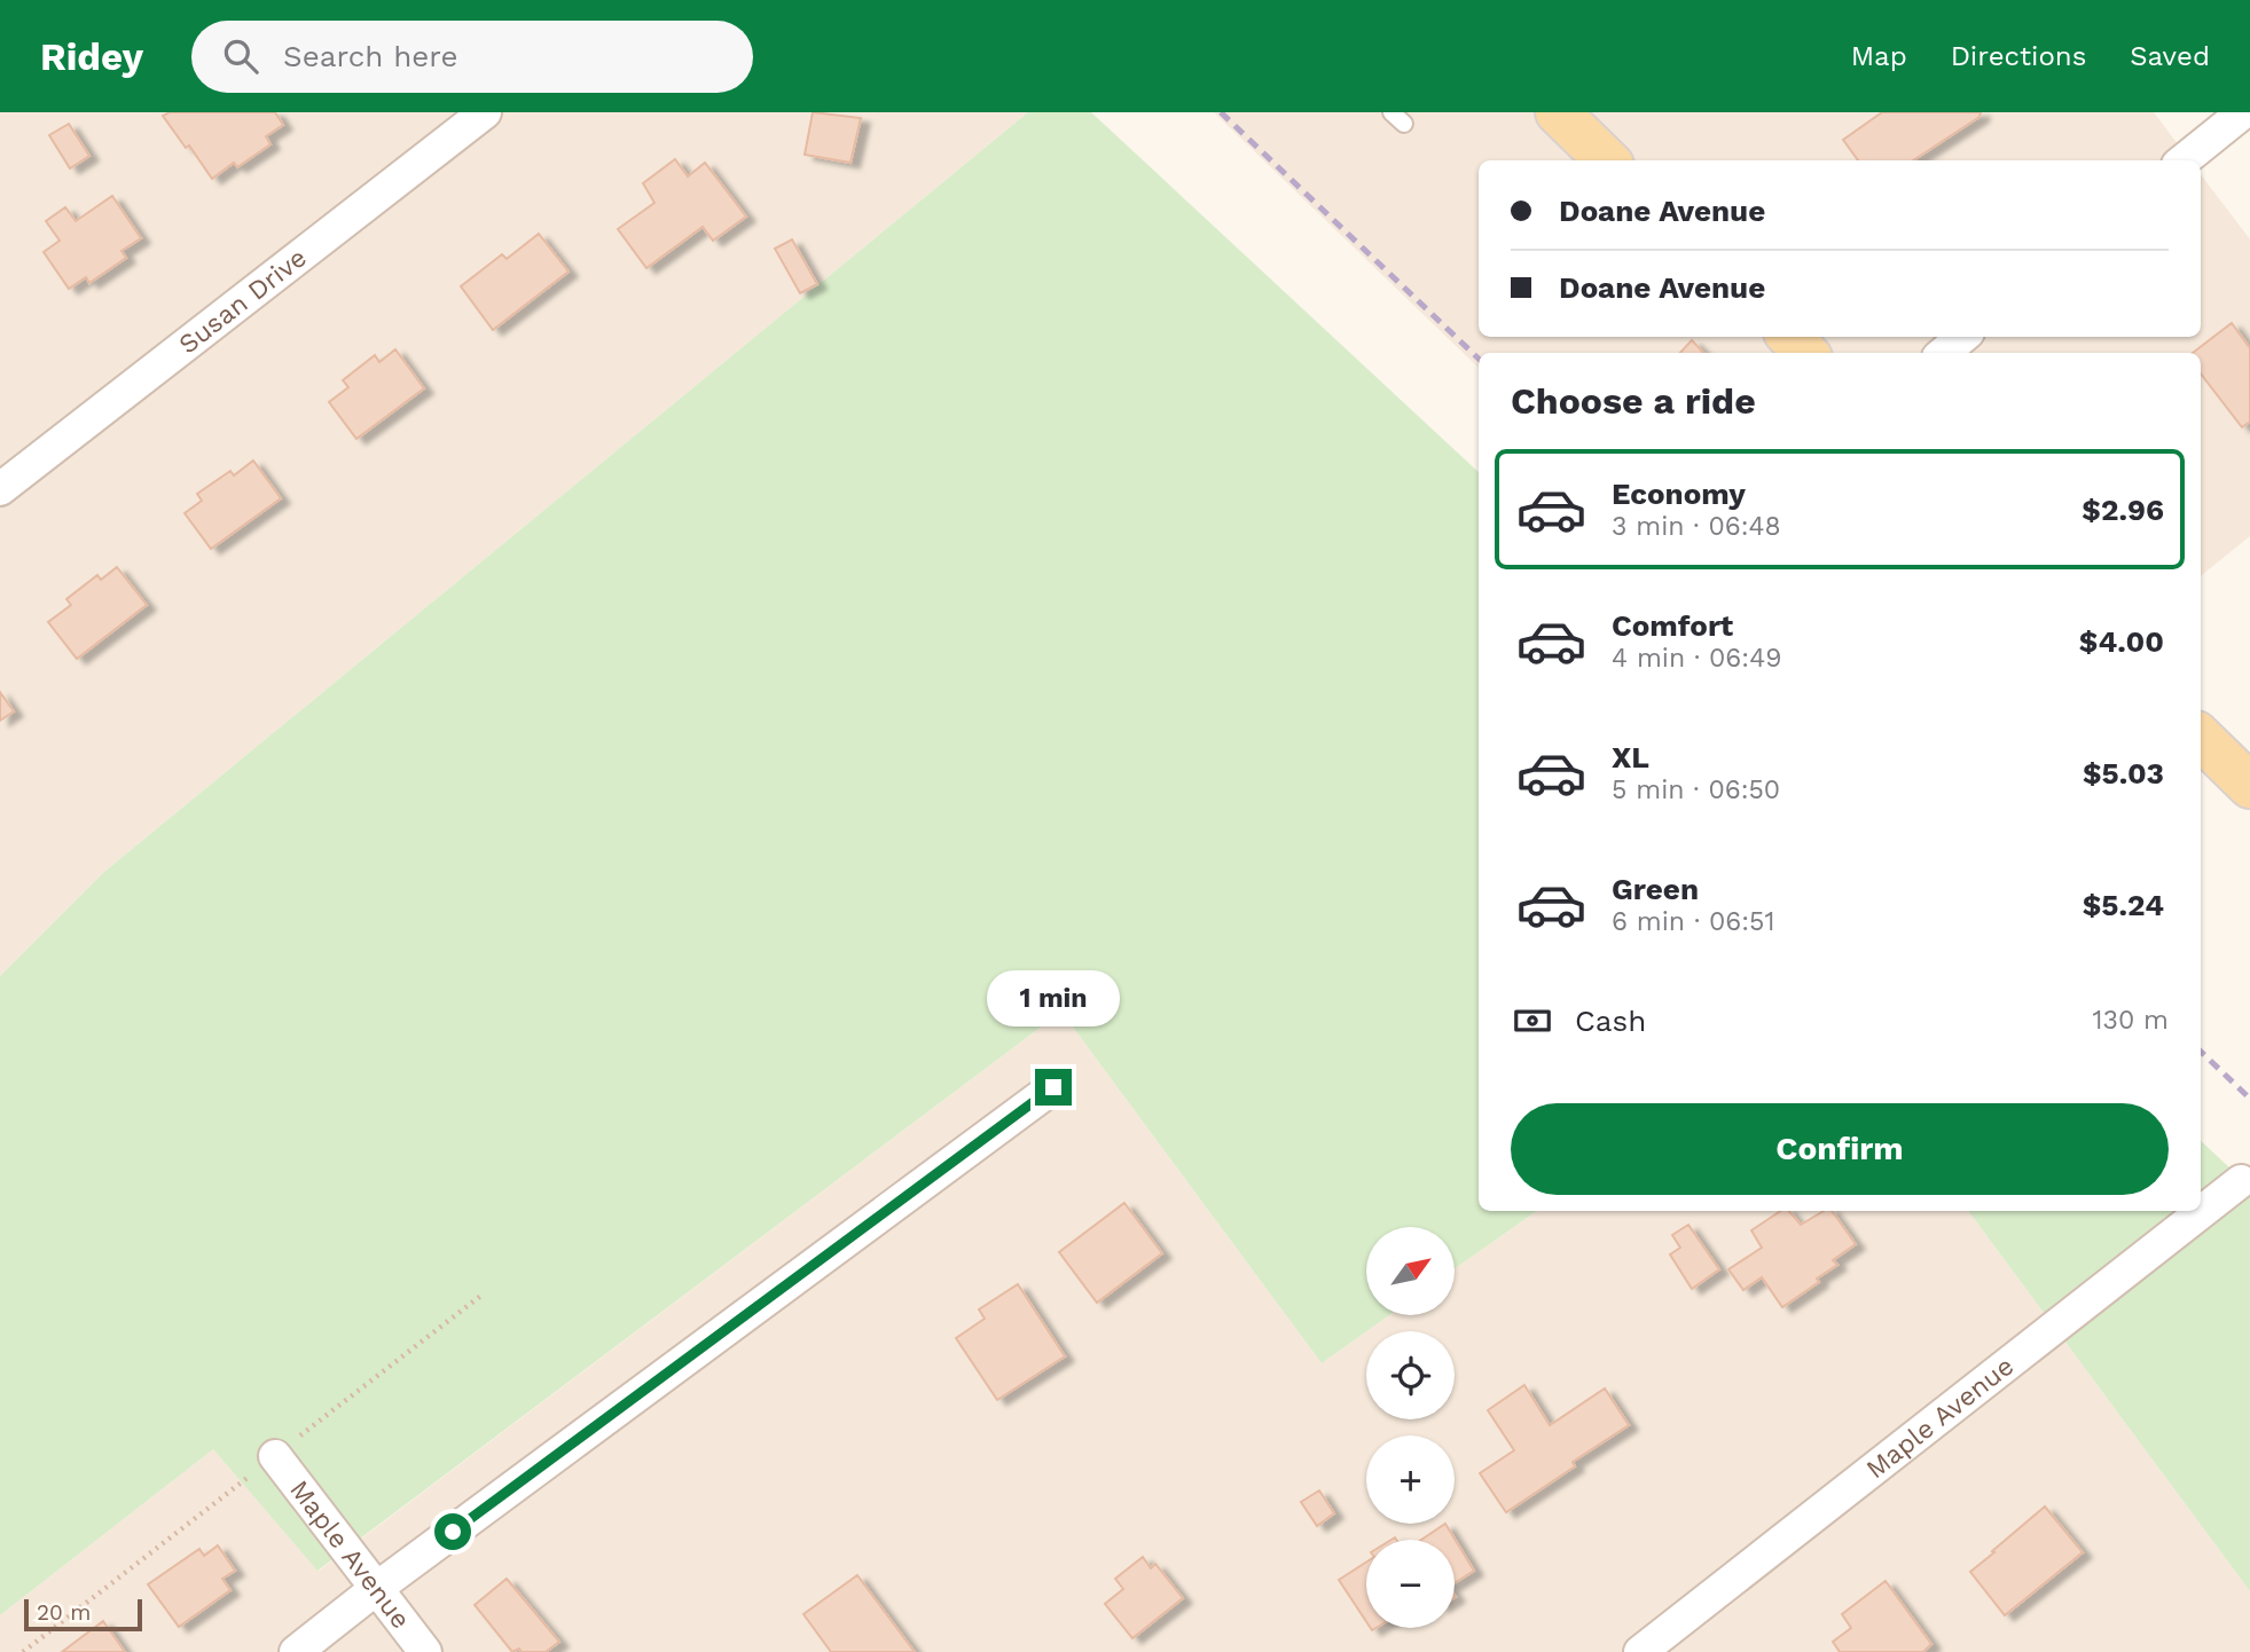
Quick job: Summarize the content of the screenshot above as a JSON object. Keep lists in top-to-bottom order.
{
  "streets": {
    "street": ["Susan Drive", "Maple Avenue"]
  },
  "scale_bar": "20 m",
  "north": "top right",
  "page": {
    "header": "Ridey",
    "search": "Search here",
    "nav": ["Map", "Directions", "Saved"],
    "banner": ["Doane Avenue", "Doane Avenue"],
    "heading": "Choose a ride",
    "list": [
      {
        "name": "Economy",
        "note": "3 min · 06:48",
        "value": "$2.96"
      },
      {
        "name": "Comfort",
        "note": "4 min · 06:49",
        "value": "$4.00"
      },
      {
        "name": "XL",
        "note": "5 min · 06:50",
        "value": "$5.03"
      },
      {
        "name": "Green",
        "note": "6 min · 06:51",
        "value": "$5.24"
      }
    ],
    "bubble": "1 min",
    "pay": ["Cash", "130 m"],
    "buttons": "Confirm",
    "map_buttons": ["+", "−"],
    "scale": "20 m"
  }
}
